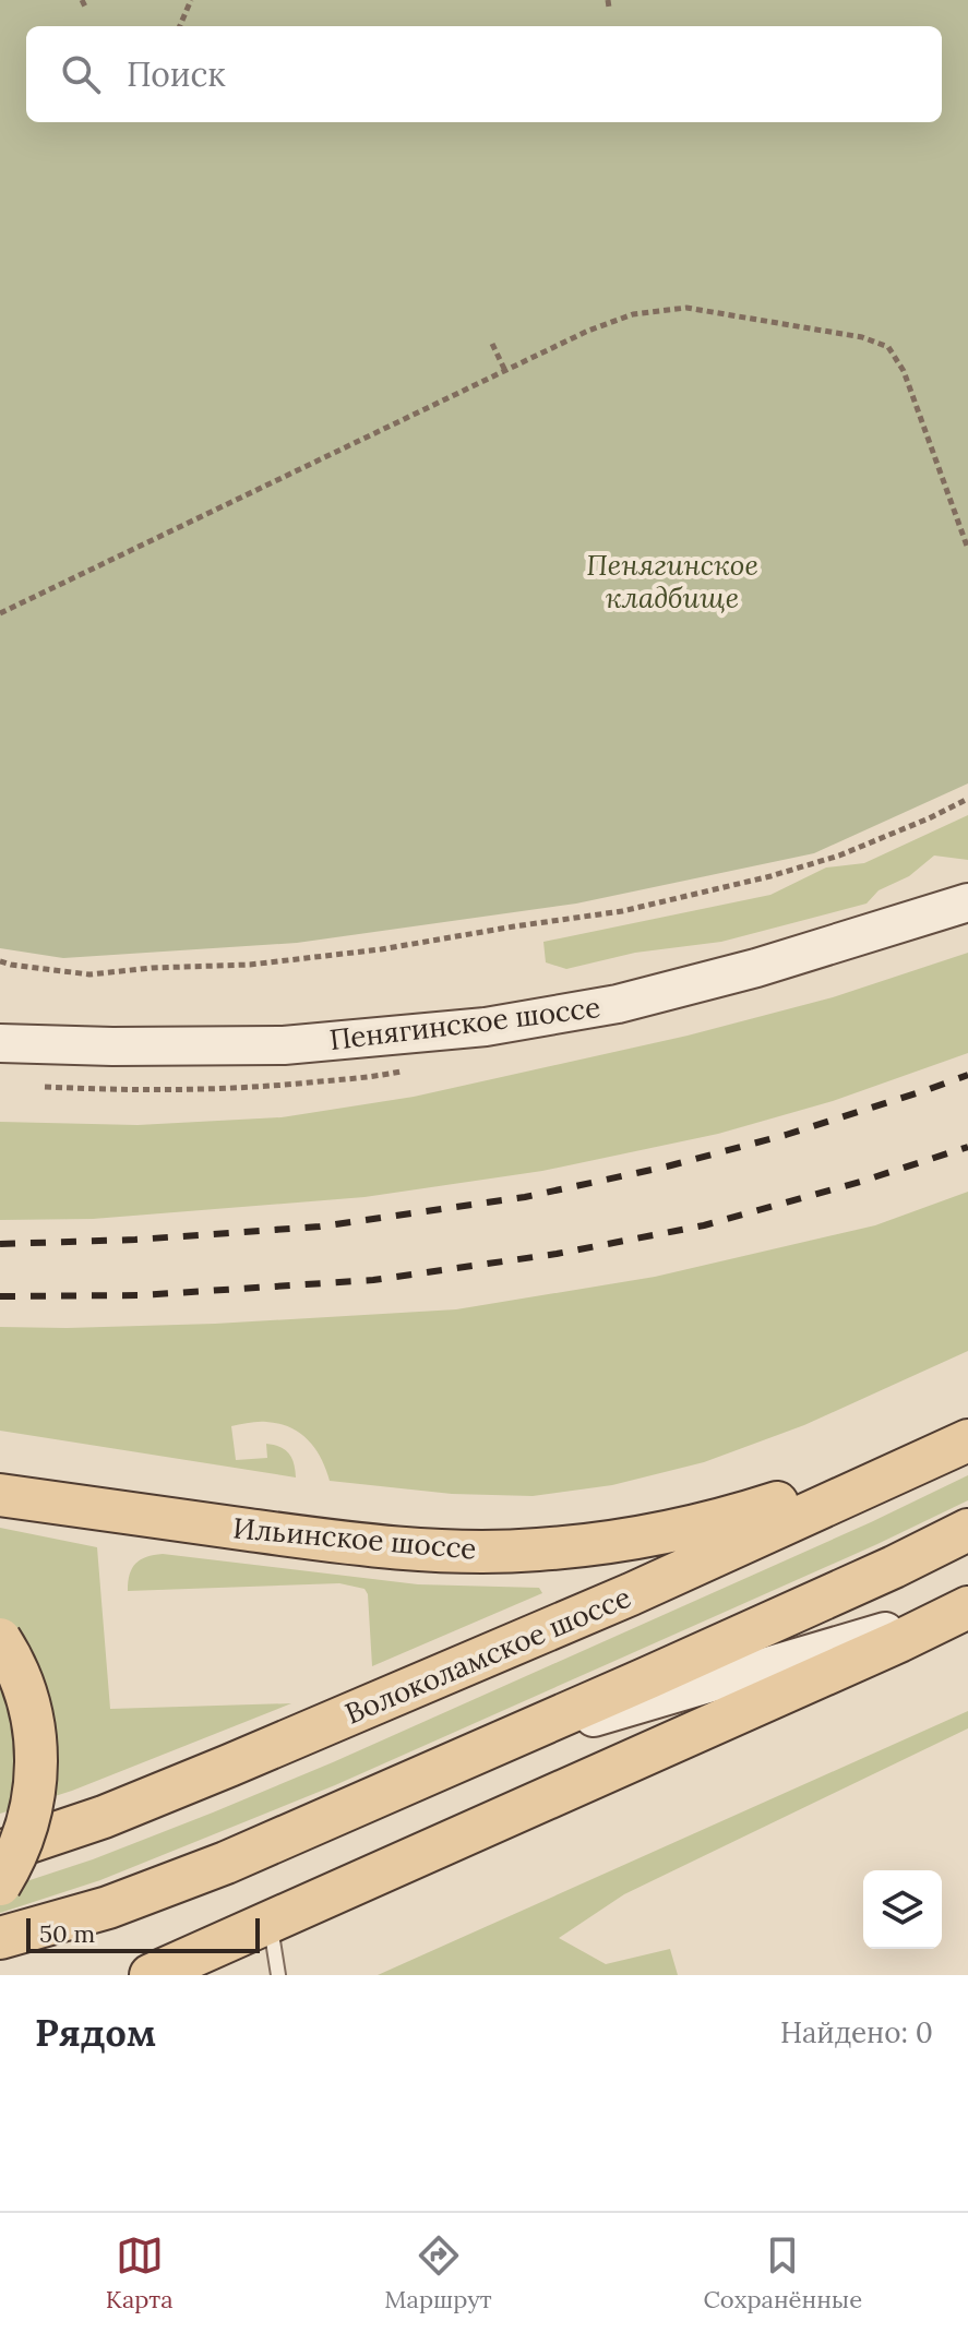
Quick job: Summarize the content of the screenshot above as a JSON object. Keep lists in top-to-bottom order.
{
  "streets": {
    "main road": ["Пенягинское шоссе", "Ильинское шоссе", "Волоколамское шоссе"]
  },
  "crossings": [
    ["Ильинское шоссе", "Волоколамское шоссе"]
  ],
  "parks": ["Пенягинское кладбище"],
  "scale_bar": "50 m",
  "page": {
    "search": "Поиск",
    "scale": "50 m",
    "heading": ["Рядом", "Найдено: 0"],
    "nav": ["Карта", "Маршрут", "Сохранённые"]
  }
}
